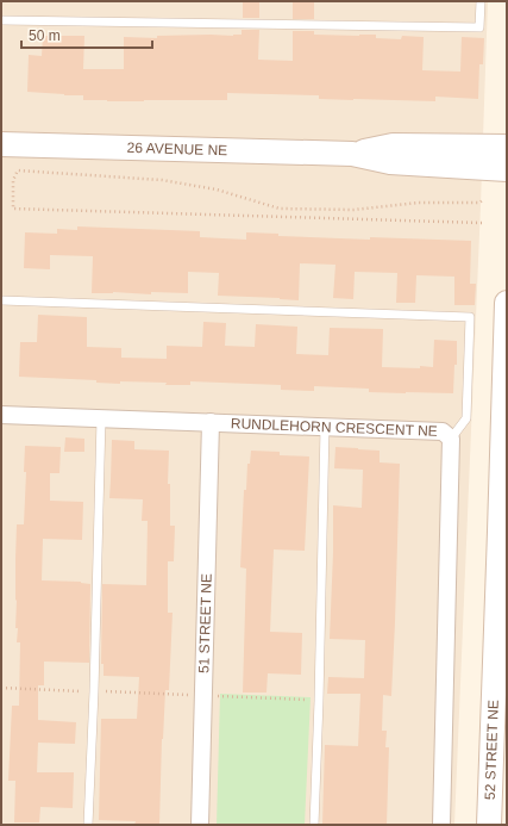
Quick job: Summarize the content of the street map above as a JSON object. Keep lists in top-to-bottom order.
{
  "streets": {
    "street": [
      "26 AVENUE NE",
      "RUNDLEHORN CRESCENT NE",
      "51 STREET NE",
      "52 STREET NE"
    ]
  },
  "crossings": [
    ["RUNDLEHORN CRESCENT NE", "51 STREET NE"]
  ],
  "scale_bar": "50 m"
}
